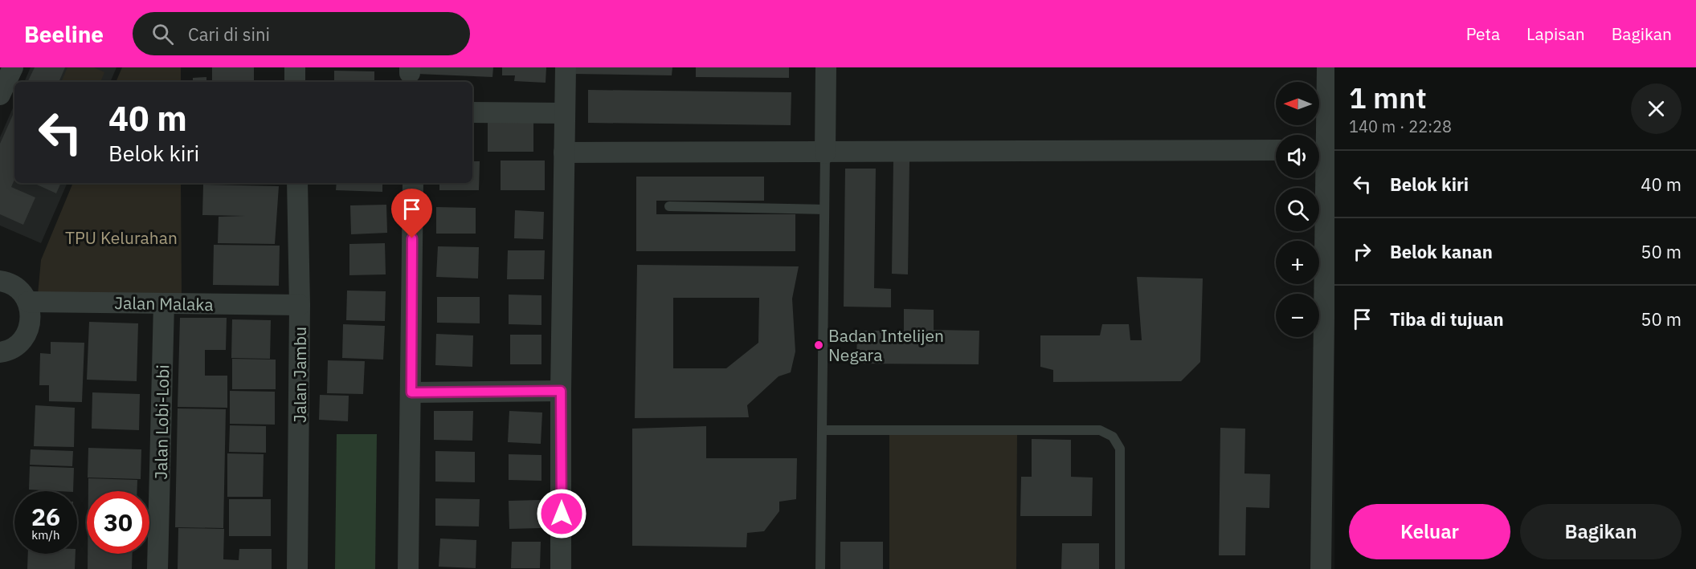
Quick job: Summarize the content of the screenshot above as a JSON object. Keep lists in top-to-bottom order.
{
  "streets": {
    "street": ["Jalan Malaka", "Jalan Jambu", "Jalan Lobi-Lobi"]
  },
  "crossings": [
    ["Jalan Malaka", "Jalan Jambu"],
    ["Jalan Malaka", "Jalan Lobi-Lobi"]
  ],
  "parks": ["TPU Kelurahan"],
  "places": ["Badan Intelijen Negara"],
  "north": "left",
  "page": {
    "header": "Beeline",
    "search": "Cari di sini",
    "nav": ["Peta", "Lapisan", "Bagikan"],
    "heading": ["1 mnt", "140 m · 22:28"],
    "map_buttons": ["+", "−"],
    "turn": ["40 m", "Belok kiri"],
    "list": [
      {
        "name": "Belok kiri",
        "value": "40 m"
      },
      {
        "name": "Belok kanan",
        "value": "50 m"
      },
      {
        "name": "Tiba di tujuan",
        "value": "50 m"
      }
    ],
    "speed": "26 km/h",
    "limit": "30",
    "buttons": ["Keluar", "Bagikan"]
  }
}
